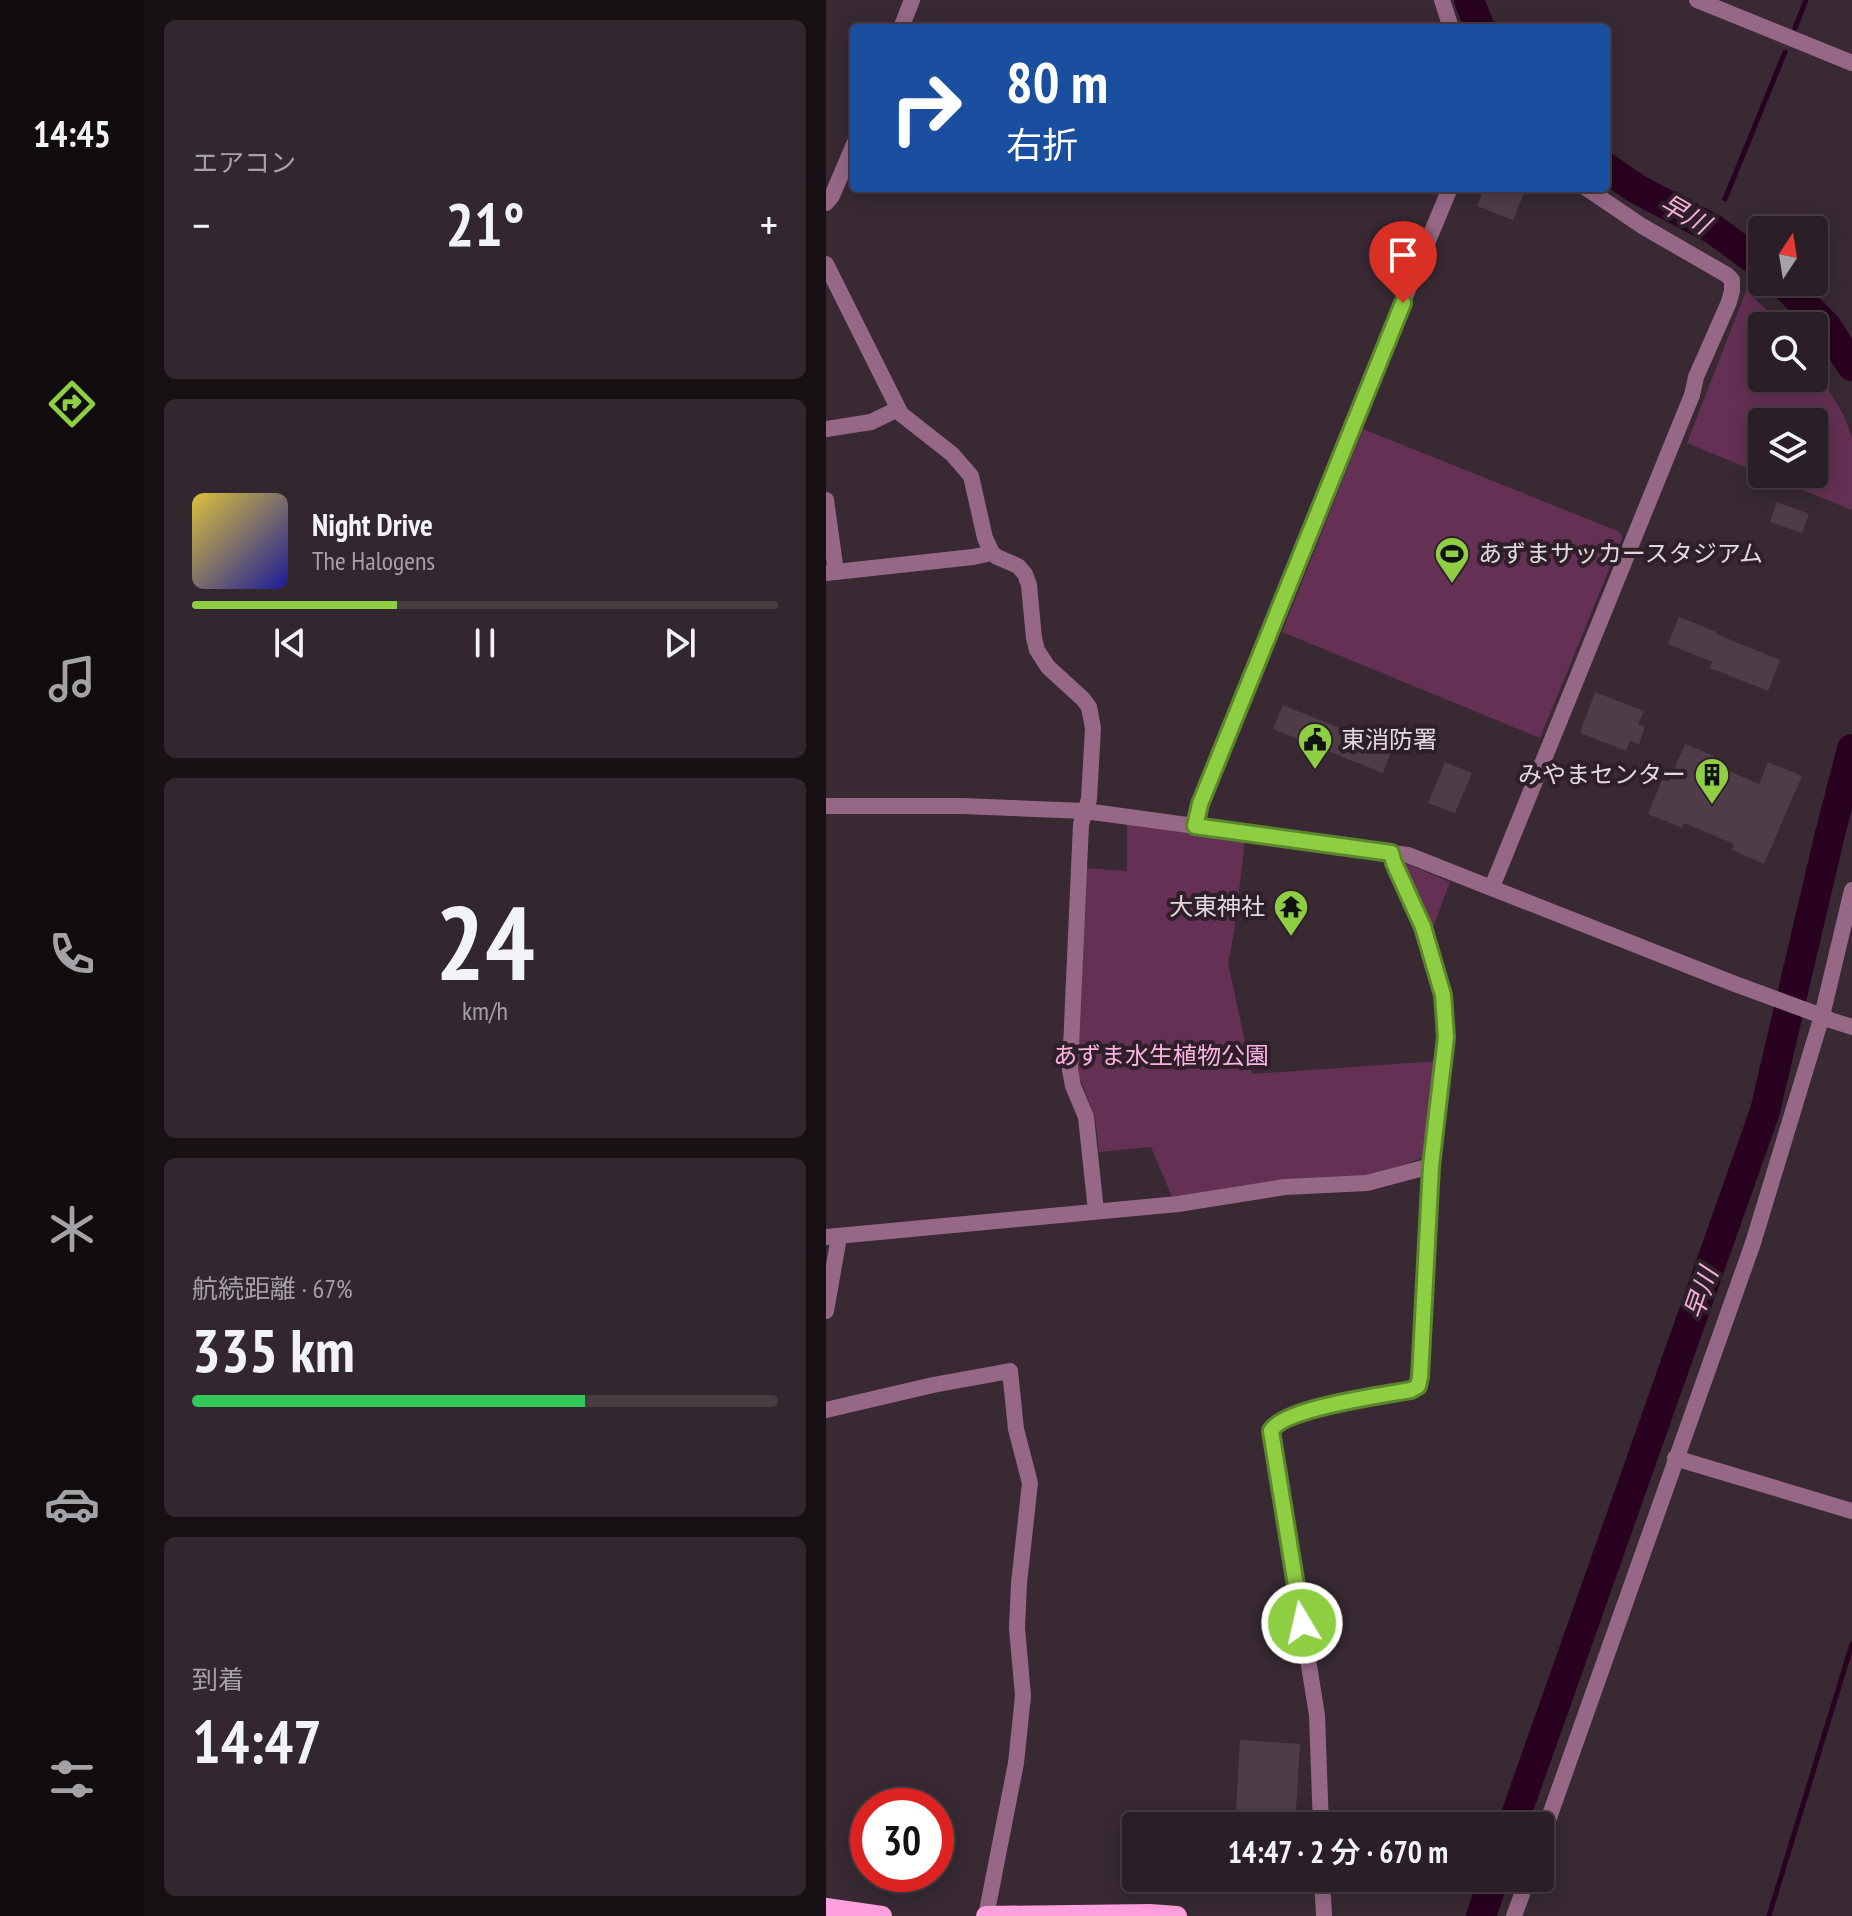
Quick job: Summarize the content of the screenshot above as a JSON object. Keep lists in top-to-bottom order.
{
  "water": ["早川"],
  "parks": ["あずま水生植物公園"],
  "places": {
    "sports": ["あずまサッカースタジアム"],
    "public building": ["東消防署"],
    "building": ["みやまセンター"],
    "temple": ["大東神社"]
  },
  "north": "top",
  "page": {
    "tabs": "14:45",
    "tile": [
      "エアコン",
      ["24", "km/h"],
      ["航続距離 · 67%", "335 km"],
      ["到着", "14:47"]
    ],
    "turn": ["80 m", "右折"],
    "heat": ["−", "21°", "+"],
    "song": ["Night Drive", "The Halogens"],
    "limit": "30",
    "trip": "14:47 · 2 分 · 670 m"
  }
}
